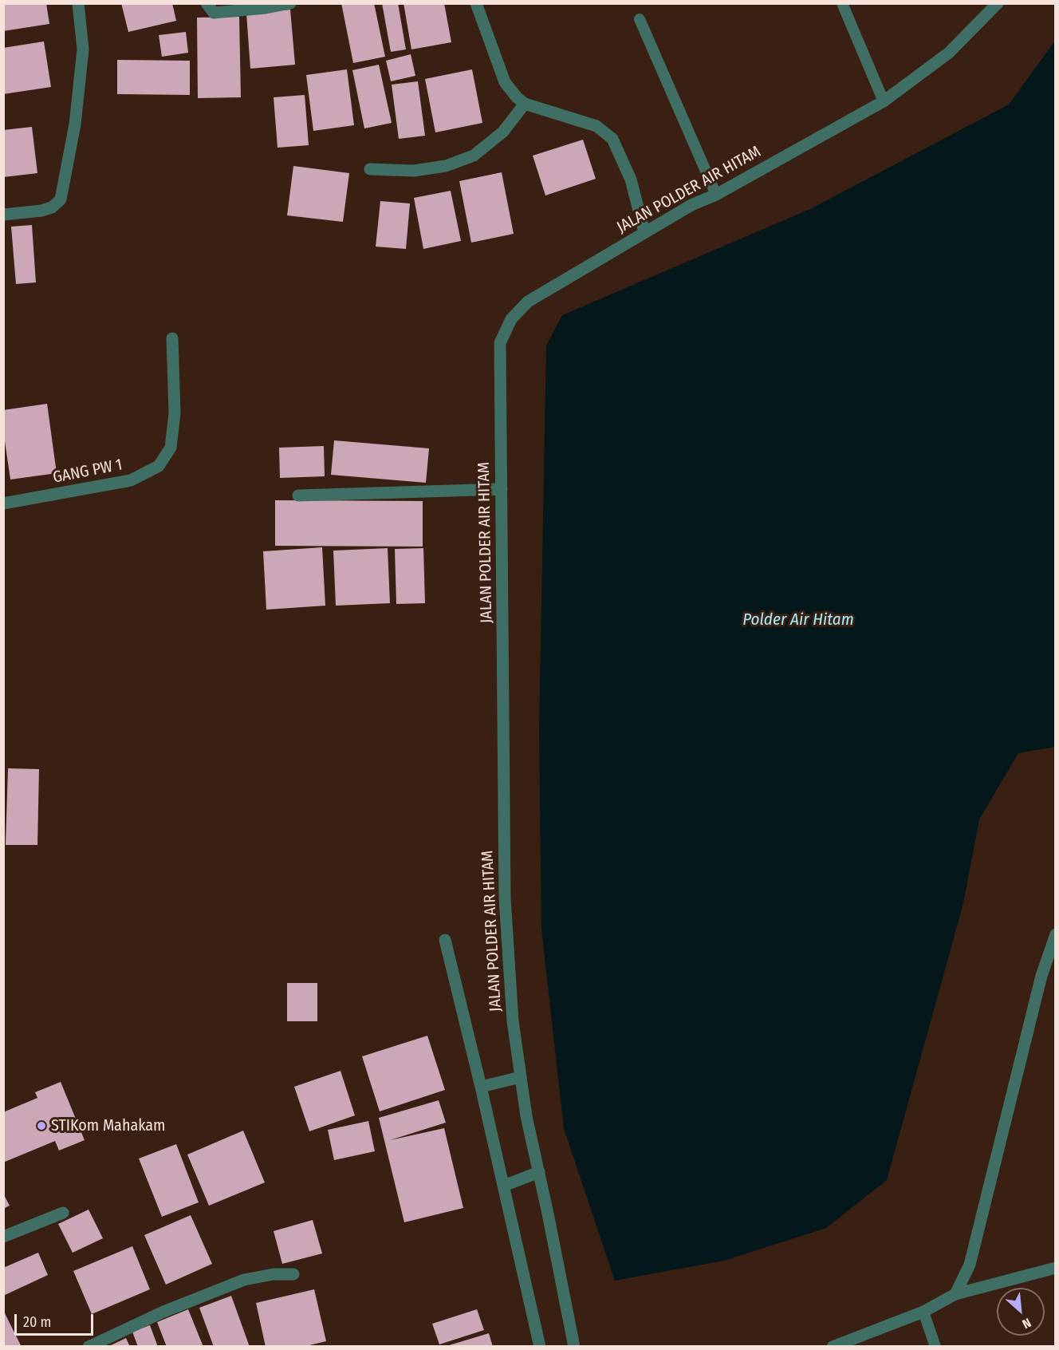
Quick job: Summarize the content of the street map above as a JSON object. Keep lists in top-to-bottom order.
{
  "streets": {
    "street": ["JALAN POLDER AIR HITAM", "GANG PW 1"]
  },
  "water": ["Polder Air Hitam"],
  "places": ["STIKom Mahakam"],
  "scale_bar": "20 m",
  "north": "bottom right"
}
